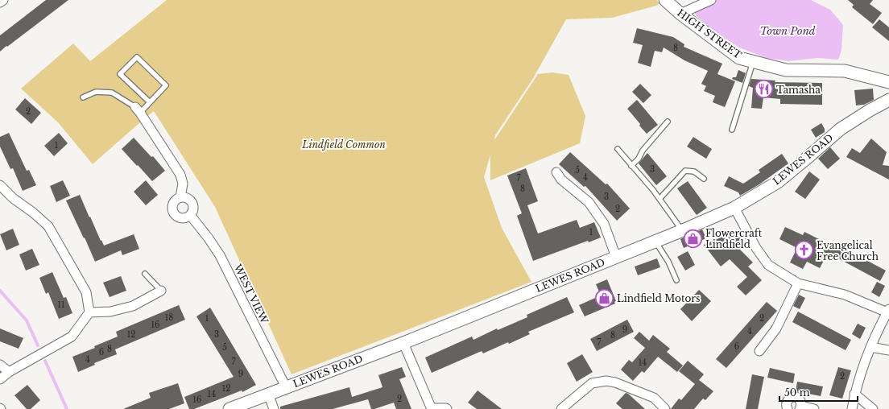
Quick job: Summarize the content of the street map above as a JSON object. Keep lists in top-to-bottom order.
{
  "streets": {
    "main road": ["HIGH STREET", "LEWES ROAD"],
    "street": ["WEST VIEW"]
  },
  "crossings": [
    ["LEWES ROAD", "WEST VIEW"]
  ],
  "water": ["Town Pond"],
  "parks": ["Lindfield Common"],
  "places": {
    "restaurant": ["Tamasha"],
    "shop": ["Flowercraft Lindfield", "Lindfield Motors"],
    "church": ["Evangelical Free Church"]
  },
  "house_numbers": [
    "8",
    "2",
    "1",
    "3",
    "5",
    "4",
    "7",
    "8",
    "3",
    "2",
    "1",
    "11",
    "18",
    "1",
    "2",
    "16",
    "9",
    "4",
    "12",
    "3",
    "8",
    "7",
    "6",
    "5",
    "8",
    "6",
    "4",
    "7",
    "14",
    "9",
    "2",
    "12",
    "14",
    "2",
    "16"
  ],
  "scale_bar": "50 m"
}
